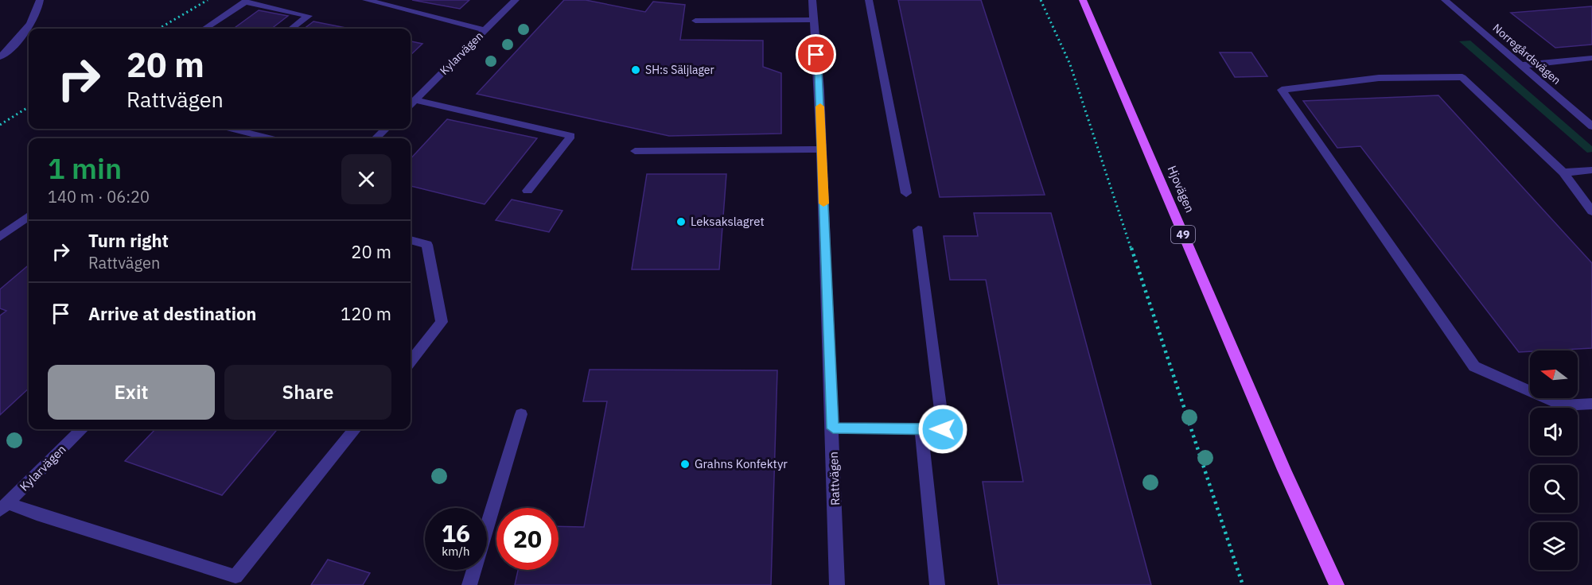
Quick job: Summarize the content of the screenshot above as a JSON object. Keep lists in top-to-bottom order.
{
  "streets": {
    "main road": ["Hjovägen", "49"],
    "street": ["Kylarvägen", "Norregårdsvägen", "Rattvägen"]
  },
  "places": ["SH:s Säljlager", "Leksakslagret", "Grahns Konfektyr"],
  "north": "left",
  "page": {
    "turn": ["20 m", "Rattvägen"],
    "heading": ["1 min", "140 m · 06:20"],
    "list": [
      {
        "name": "Turn right",
        "note": "Rattvägen",
        "value": "20 m"
      },
      {
        "name": "Arrive at destination",
        "value": "120 m"
      }
    ],
    "buttons": ["Exit", "Share"],
    "speed": "16 km/h",
    "limit": "20"
  }
}
